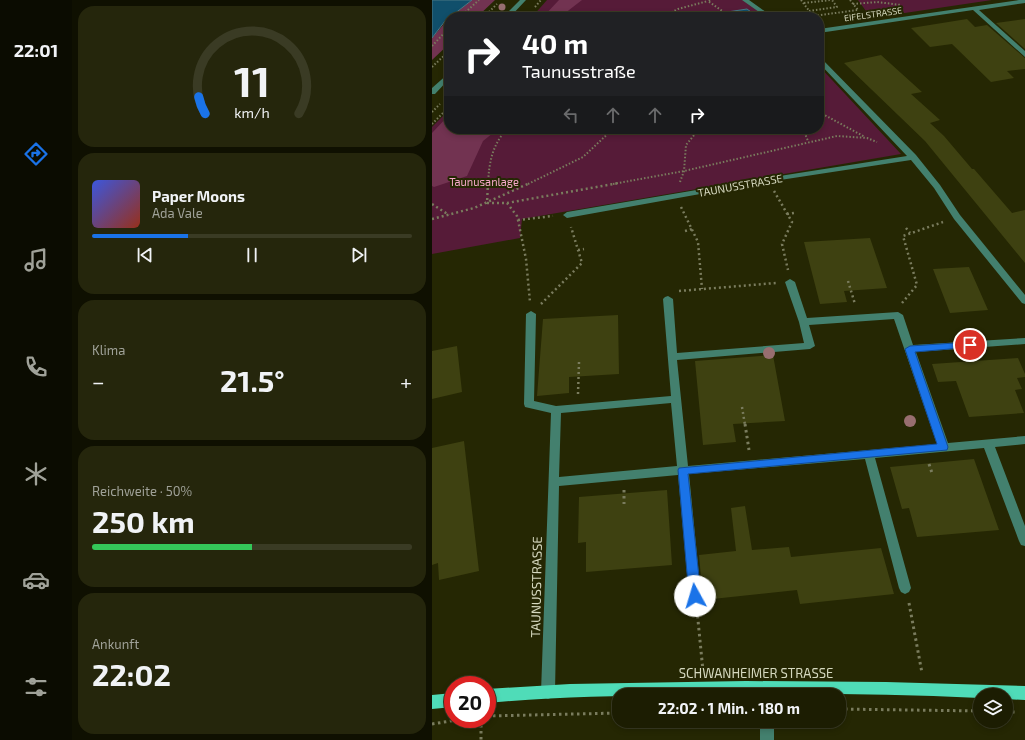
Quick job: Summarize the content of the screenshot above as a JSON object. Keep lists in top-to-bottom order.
{
  "streets": {
    "main road": ["SCHWANHEIMER STRASSE"],
    "street": ["EIFELSTRASSE", "TAUNUSSTRASSE"]
  },
  "crossings": [
    ["TAUNUSSTRASSE", "SCHWANHEIMER STRASSE"]
  ],
  "parks": ["Taunusanlage"],
  "page": {
    "tabs": "22:01",
    "turn": ["40 m", "Taunusstraße"],
    "song": ["Paper Moons", "Ada Vale"],
    "tile": [
      "Klima",
      ["Reichweite · 50%", "250 km"],
      ["Ankunft", "22:02"]
    ],
    "heat": ["−", "21.5°", "+"],
    "limit": "20",
    "trip": "22:02 · 1 Min. · 180 m",
    "gauge": ["11", "km/h"]
  }
}
